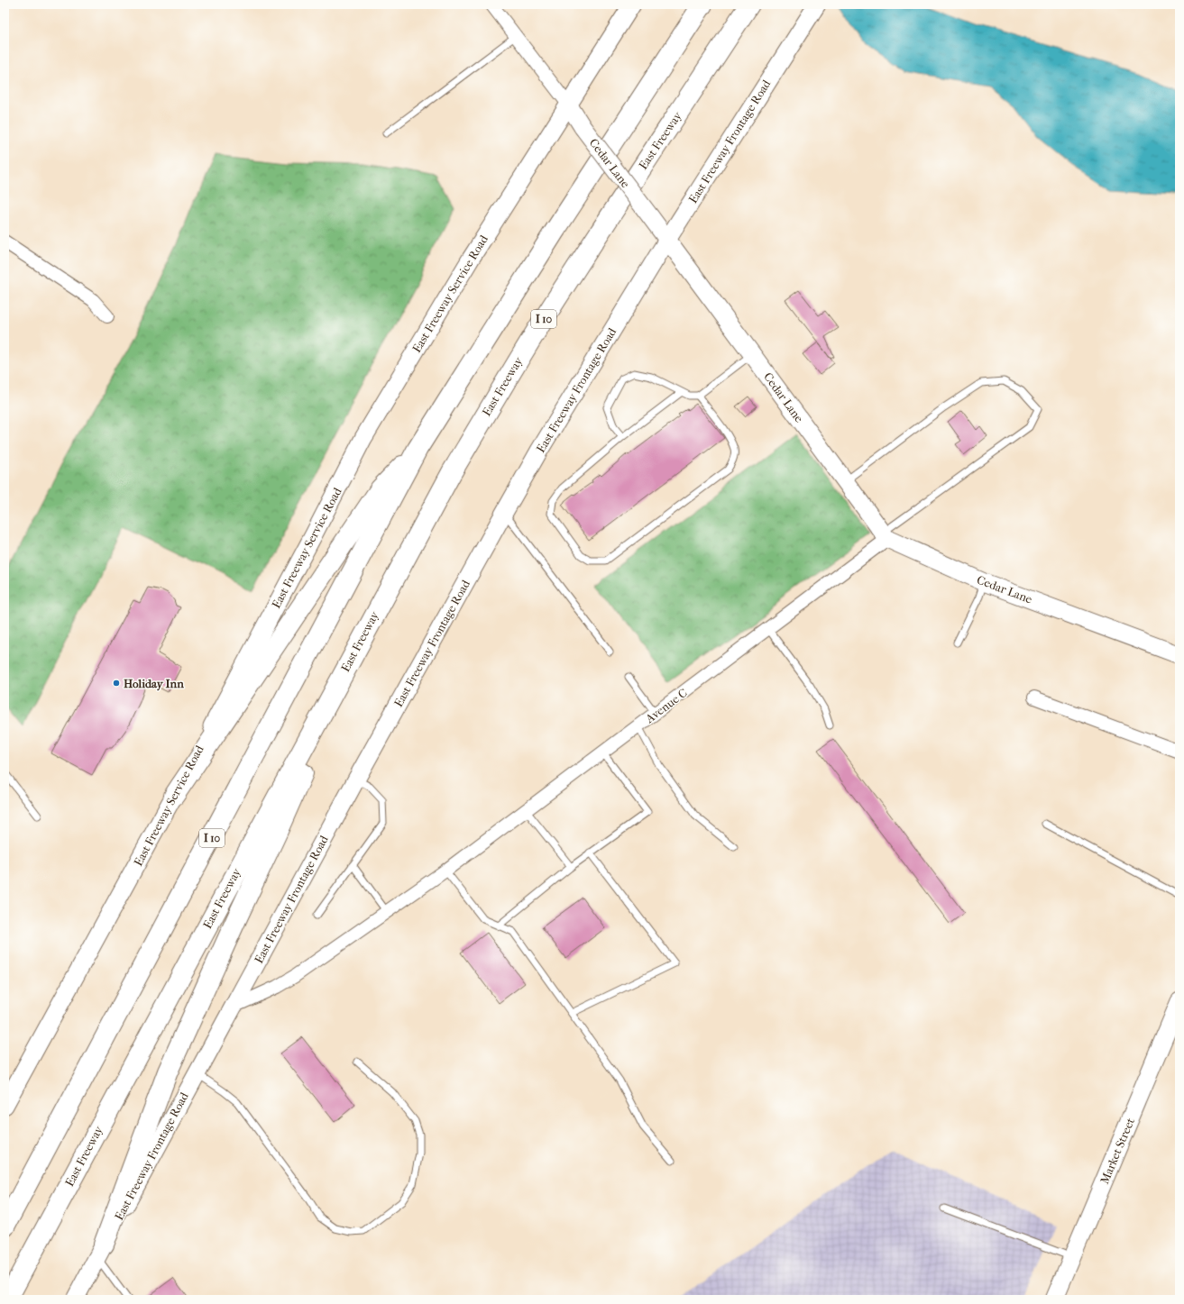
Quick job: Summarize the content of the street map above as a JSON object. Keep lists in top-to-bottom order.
{
  "streets": {
    "highway": ["East Freeway", "I 10"],
    "main road": [
      "East Freeway Frontage Road",
      "Cedar Lane",
      "East Freeway Service Road",
      "Market Street"
    ],
    "street": ["Avenue C"]
  },
  "crossings": [
    ["East Freeway Frontage Road", "Cedar Lane"],
    ["East Freeway Frontage Road", "Avenue C"],
    ["Cedar Lane", "East Freeway Service Road"],
    ["Cedar Lane", "Avenue C"]
  ],
  "places": ["Holiday Inn"]
}
